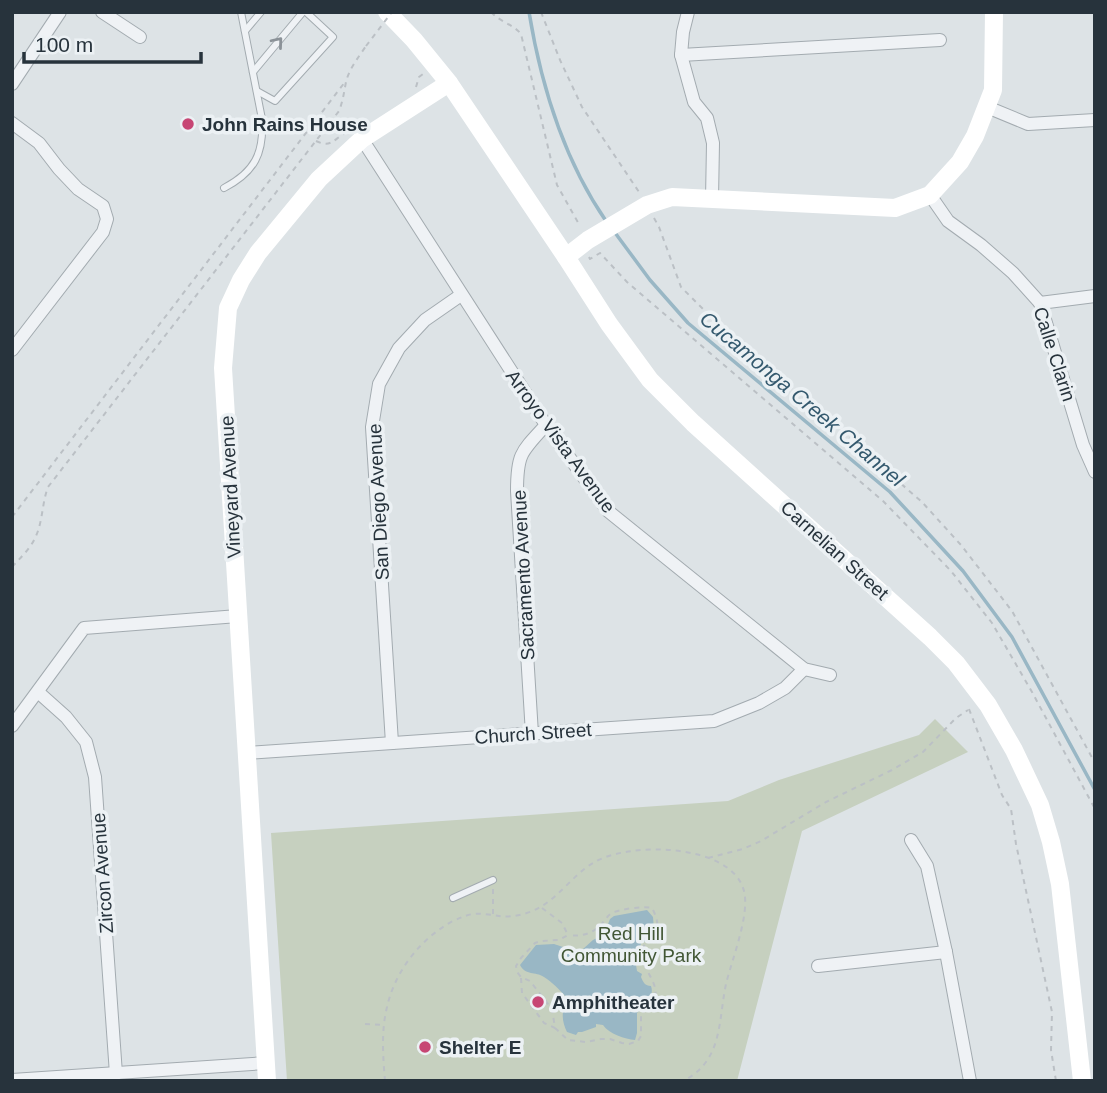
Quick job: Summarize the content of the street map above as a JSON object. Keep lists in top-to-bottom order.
{
  "streets": {
    "street": [
      "Calle Clarin",
      "Arroyo Vista Avenue",
      "Vineyard Avenue",
      "San Diego Avenue",
      "Carnelian Street",
      "Sacramento Avenue",
      "Church Street",
      "Zircon Avenue"
    ]
  },
  "crossings": [
    ["Arroyo Vista Avenue", "Vineyard Avenue"],
    ["Arroyo Vista Avenue", "San Diego Avenue"],
    ["Arroyo Vista Avenue", "Sacramento Avenue"],
    ["Arroyo Vista Avenue", "Church Street"],
    ["Vineyard Avenue", "Carnelian Street"],
    ["Vineyard Avenue", "Church Street"],
    ["San Diego Avenue", "Church Street"],
    ["Sacramento Avenue", "Church Street"]
  ],
  "water": ["Cucamonga Creek Channel"],
  "parks": ["Red Hill Community Park"],
  "places": ["John Rains House", "Amphitheater", "Shelter E"],
  "scale_bar": "100 m"
}
